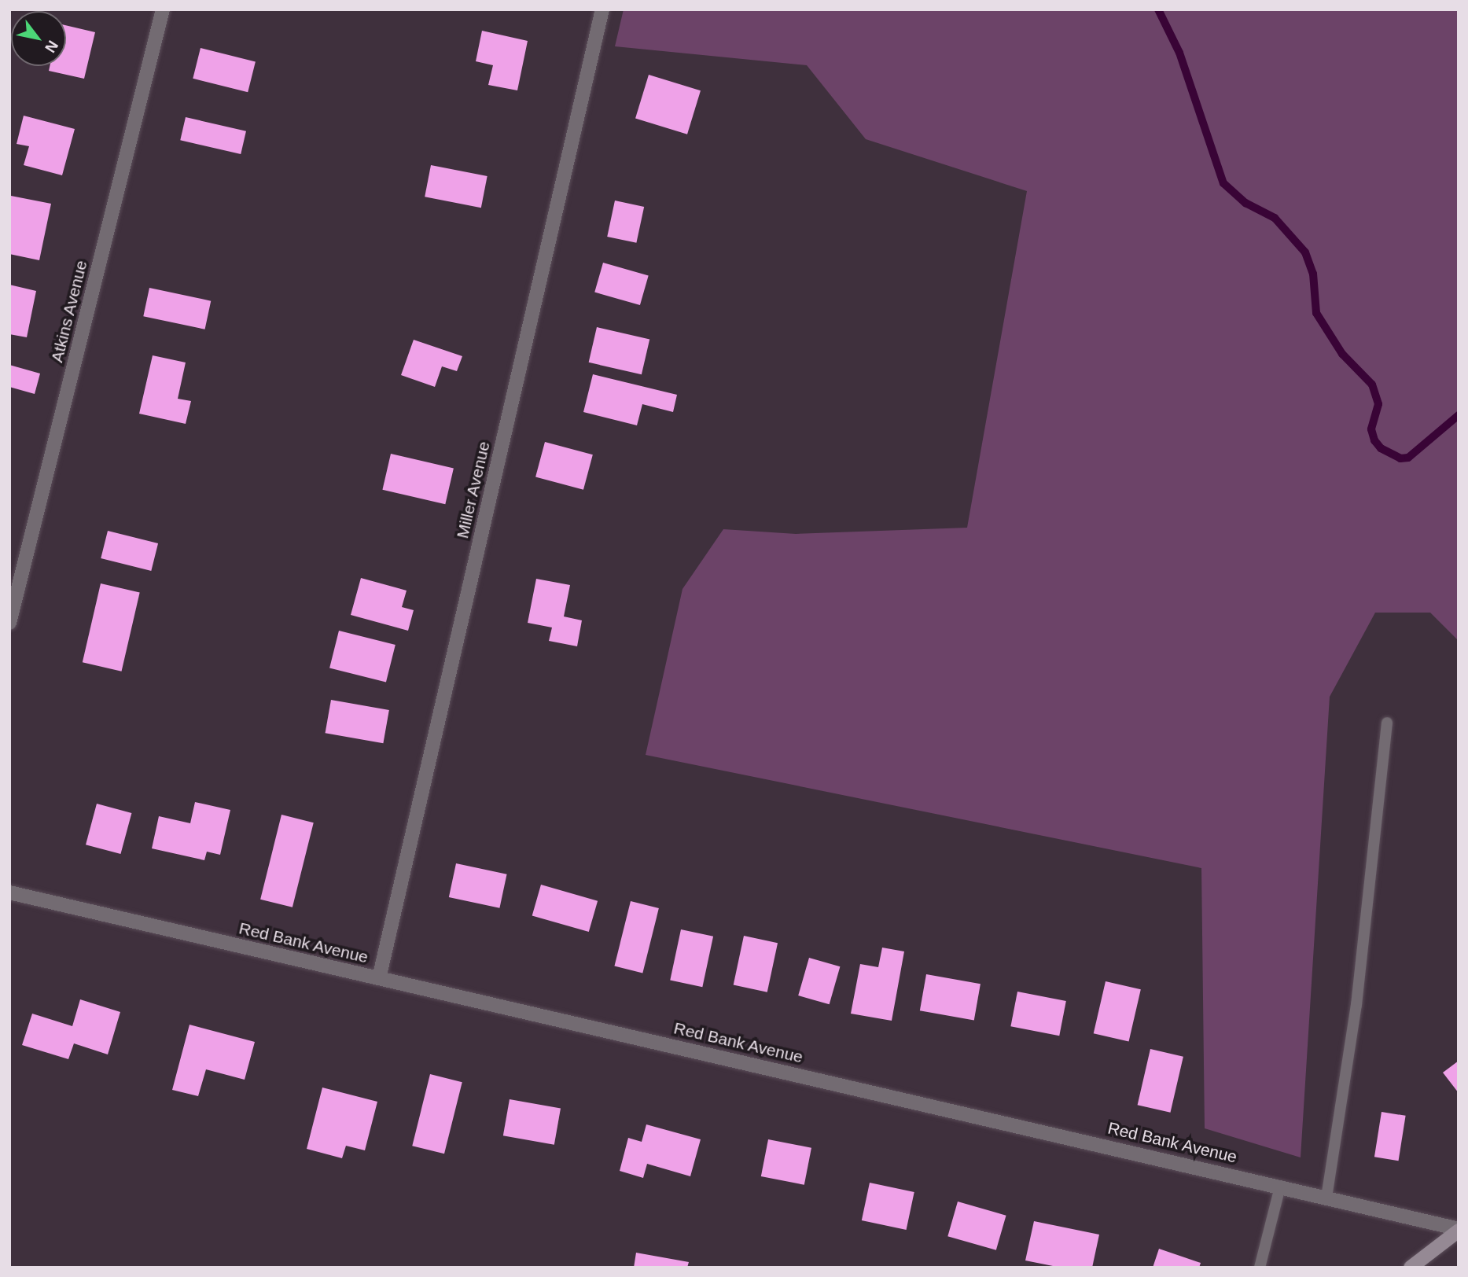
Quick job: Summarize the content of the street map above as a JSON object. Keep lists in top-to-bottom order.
{
  "streets": {
    "street": ["Atkins Avenue", "Miller Avenue", "Red Bank Avenue"]
  },
  "crossings": [
    ["Miller Avenue", "Red Bank Avenue"]
  ],
  "north": "bottom right"
}
